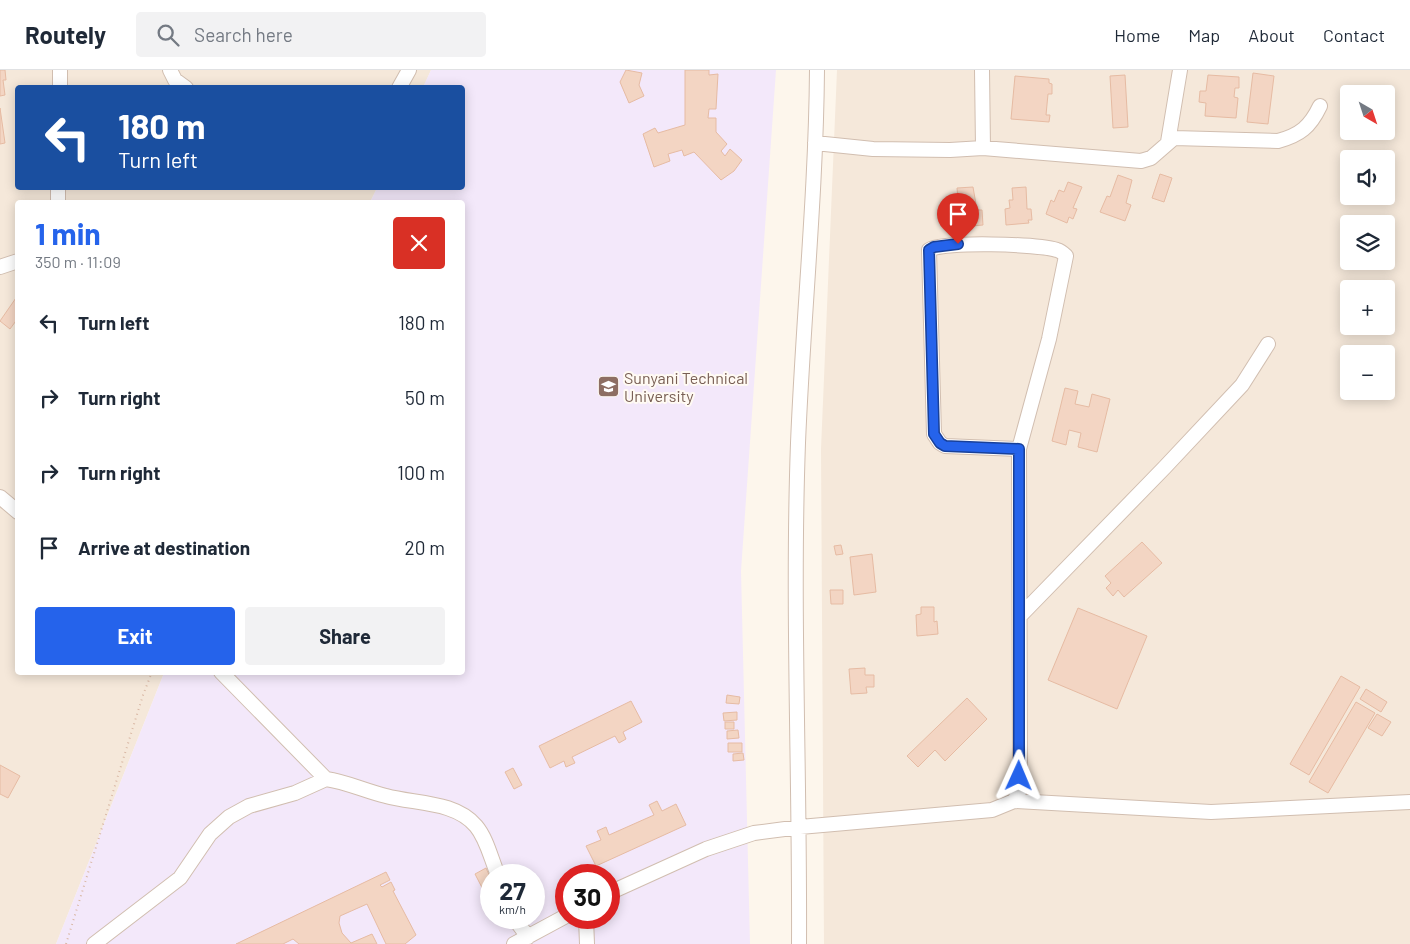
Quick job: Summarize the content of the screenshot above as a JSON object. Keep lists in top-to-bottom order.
{
  "places": {
    "school or university": ["Sunyani Technical University"]
  },
  "north": "bottom right",
  "page": {
    "header": "Routely",
    "search": "Search here",
    "nav": [
      "Home",
      "Map",
      "About",
      "Contact"
    ],
    "map_buttons": ["+", "−"],
    "turn": ["180 m", "Turn left"],
    "heading": ["1 min", "350 m · 11:09"],
    "list": [
      {
        "name": "Turn left",
        "value": "180 m"
      },
      {
        "name": "Turn right",
        "value": "50 m"
      },
      {
        "name": "Turn right",
        "value": "100 m"
      },
      {
        "name": "Arrive at destination",
        "value": "20 m"
      }
    ],
    "buttons": ["Exit", "Share"],
    "speed": "27 km/h",
    "limit": "30"
  }
}
